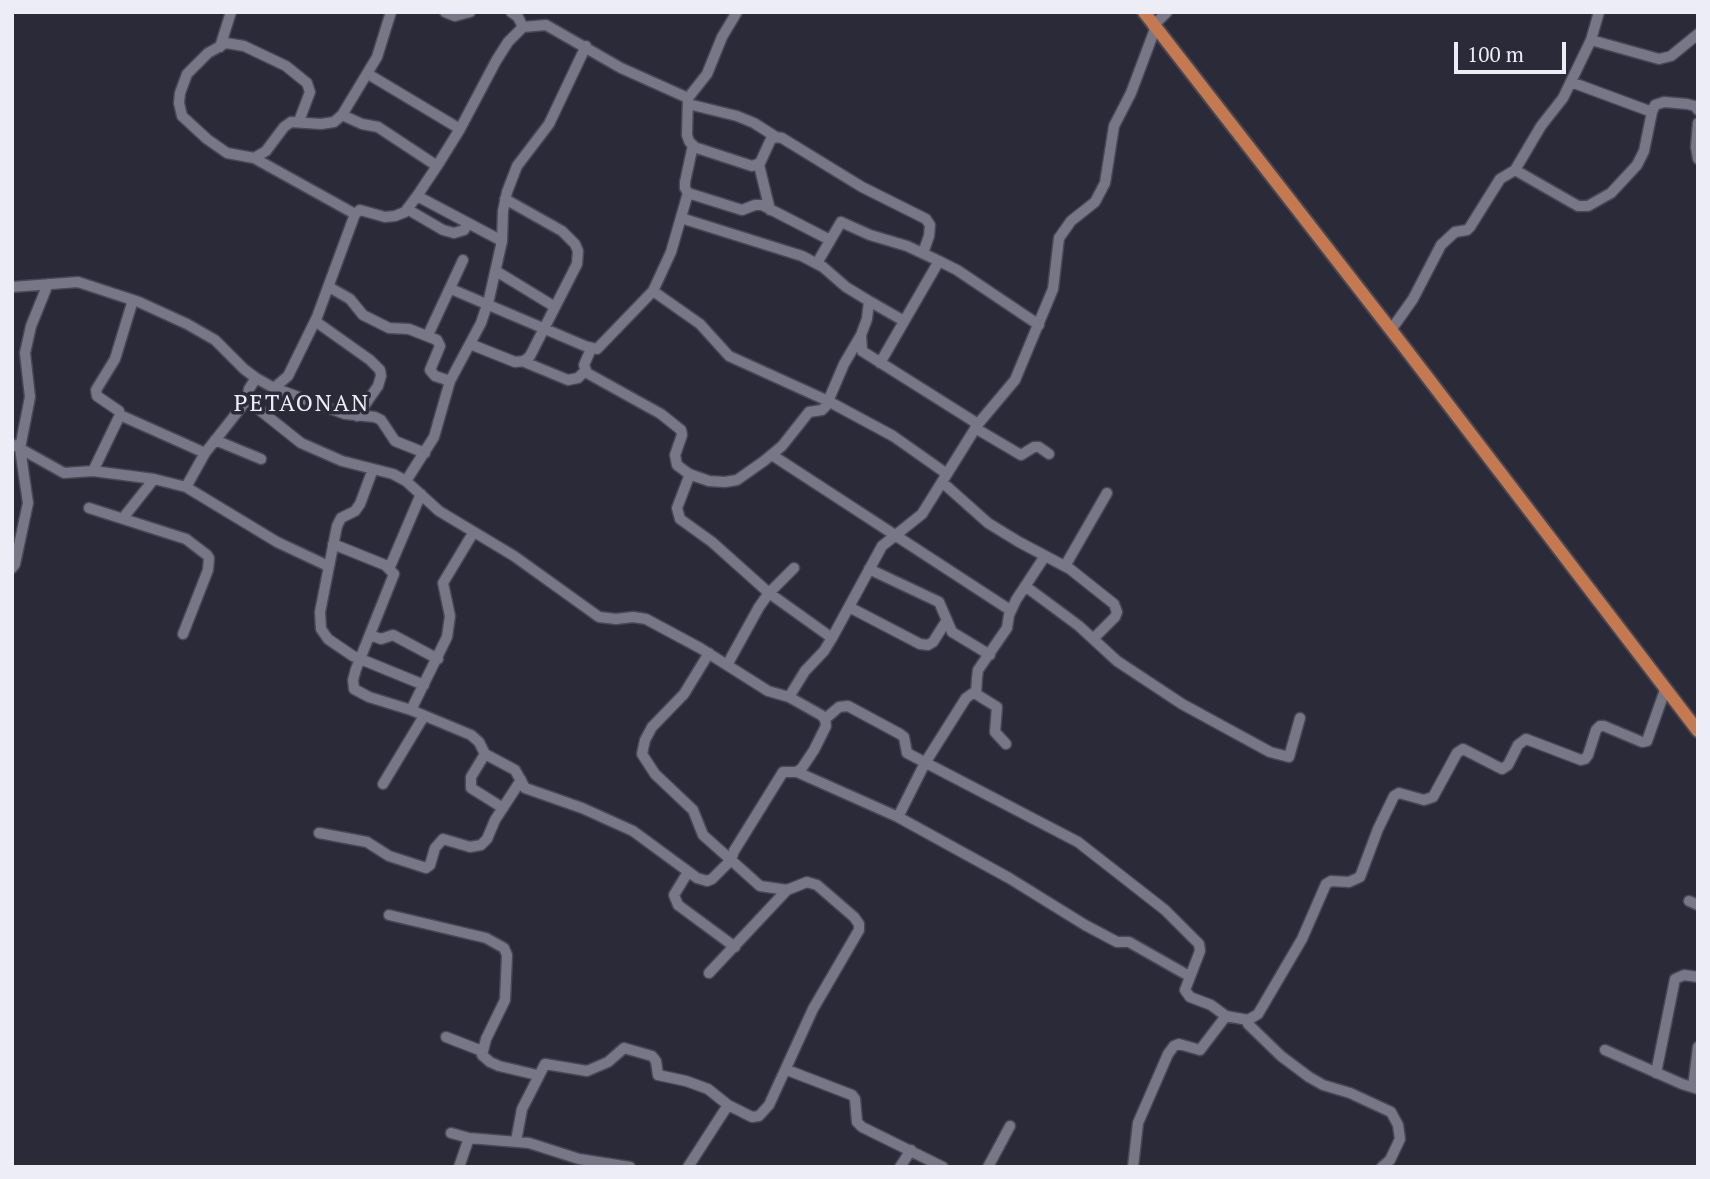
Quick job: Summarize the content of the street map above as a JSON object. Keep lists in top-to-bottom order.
{
  "districts": ["PETAONAN"],
  "scale_bar": "100 m"
}
